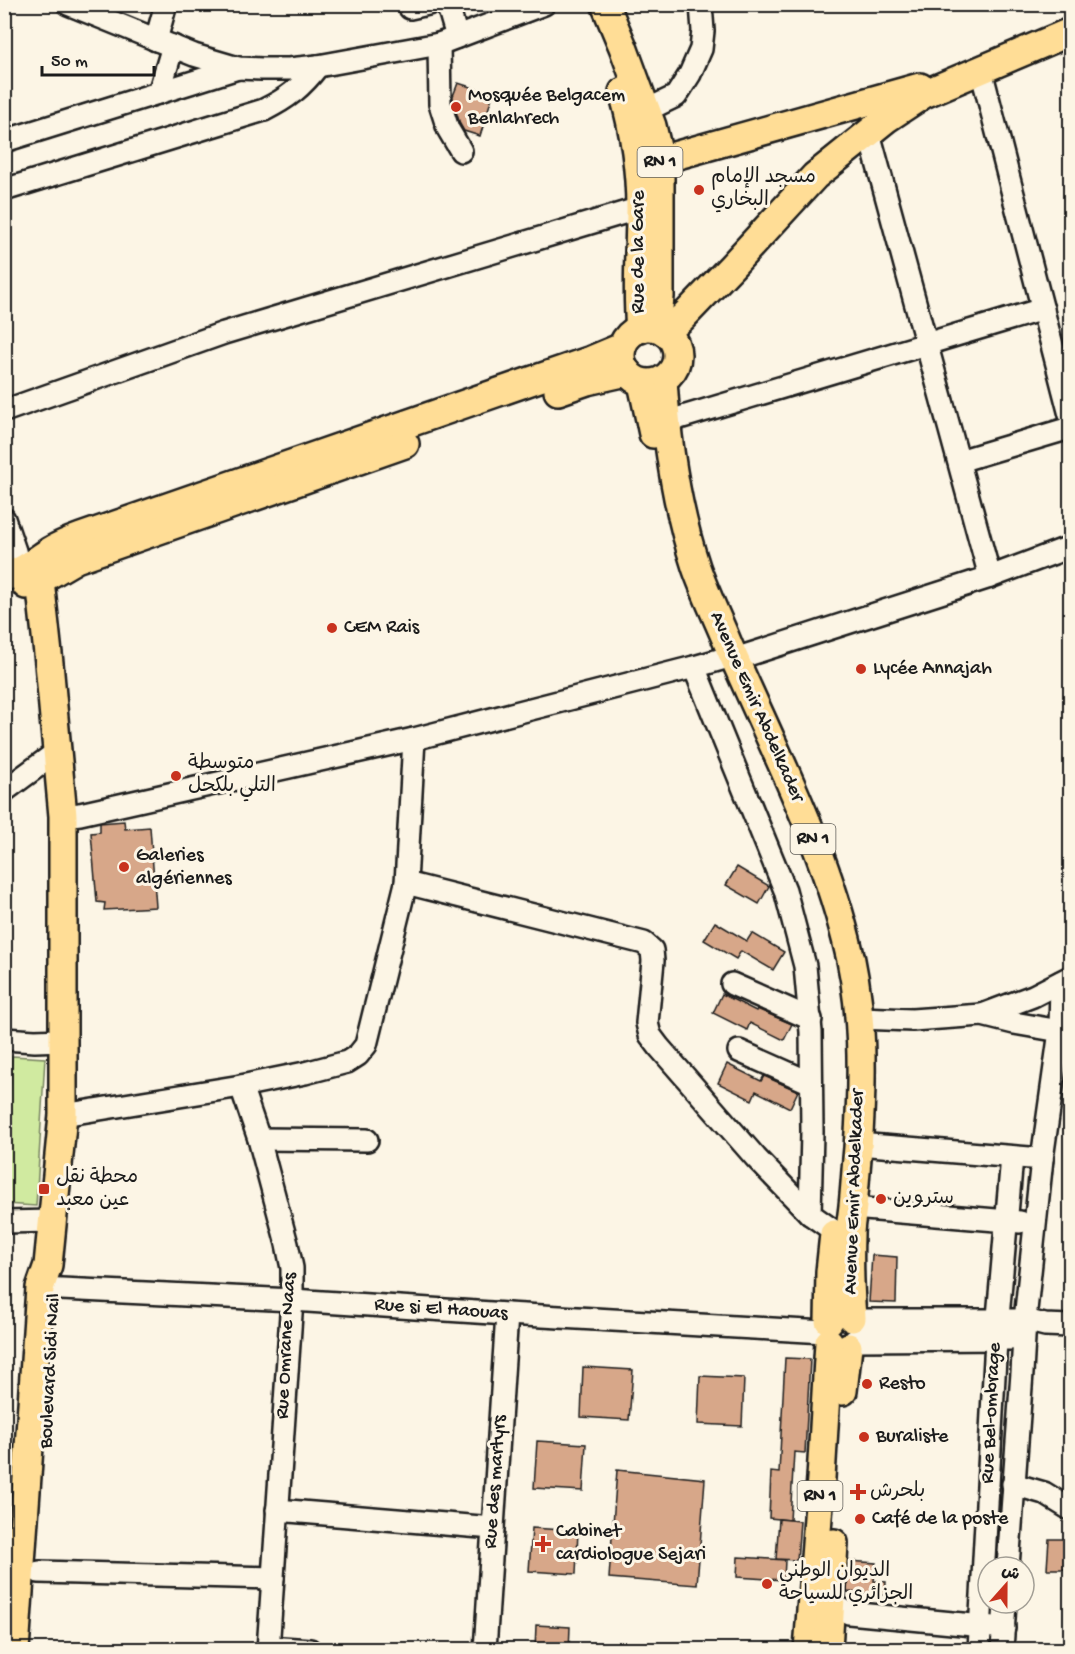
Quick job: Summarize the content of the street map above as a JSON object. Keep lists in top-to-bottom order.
{
  "streets": {
    "main road": [
      "RN 1",
      "Rue de la Gare",
      "Avenue Emir Abdelkader",
      "Boulevard Sidi Nail"
    ],
    "street": [
      "Rue si El Haouas",
      "Rue Omrane Naas",
      "Rue Bel-ombrage",
      "Rue des martyrs"
    ]
  },
  "crossings": [
    ["Rue de la Gare", "Avenue Emir Abdelkader"],
    ["Avenue Emir Abdelkader", "Rue si El Haouas"],
    ["Rue si El Haouas", "Rue Omrane Naas"],
    ["Rue si El Haouas", "Boulevard Sidi Nail"],
    ["Rue si El Haouas", "Rue Bel-ombrage"],
    ["Rue si El Haouas", "Rue des martyrs"]
  ],
  "places": {
    "other": [
      "Mosquée Belgacem Benlahrech",
      "مسجد الإمام البخاري",
      "CEM Rais",
      "Lycée Annajah",
      "متوسطة التلي بلكحل",
      "Galeries algériennes",
      "ستروين",
      "Resto",
      "Buraliste",
      "Café de la poste",
      "الديوان الوطني الجزائري للسياحة"
    ],
    "transit": ["محطة نقل عين معبد"],
    "health": ["بلحرش", "Cabinet cardiologue Sejari"]
  },
  "scale_bar": "50 m",
  "north": "top"
}
